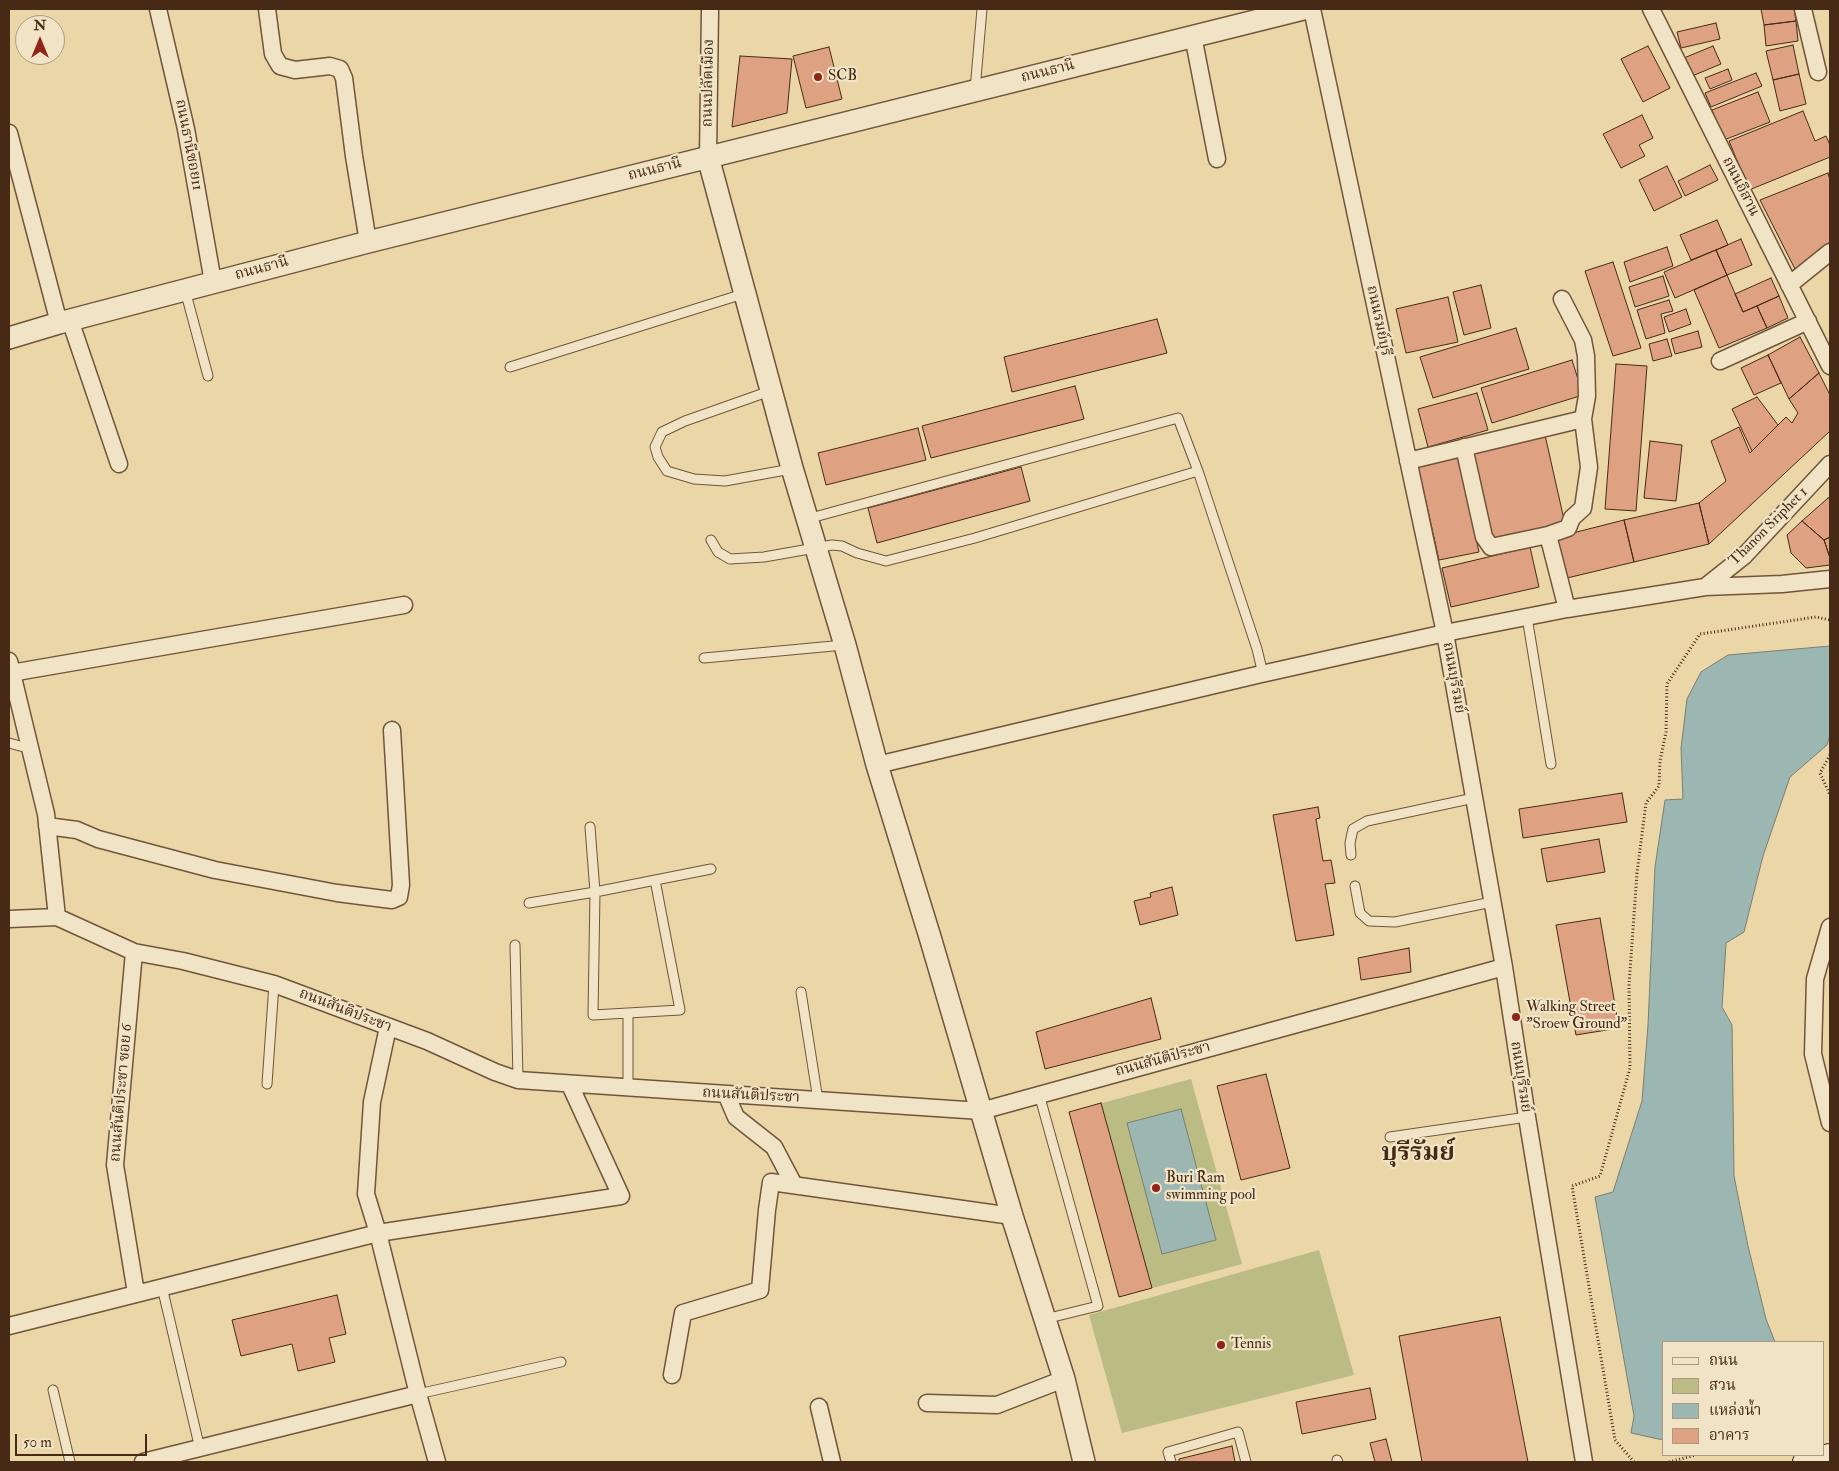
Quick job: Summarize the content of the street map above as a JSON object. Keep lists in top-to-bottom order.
{
  "streets": {
    "street": [
      "ถนนธานี",
      "ถนนปลัดเมือง",
      "ถนนธานีซอย11",
      "ถนนอีสาน",
      "ถนนรมย์บุรี",
      "Thanon Sriphet 1",
      "ถนนบุรีรมย์",
      "ถนนสันติประชา",
      "ถนนสันติประชา ซอย 6"
    ]
  },
  "crossings": [
    ["ถนนธานี", "ถนนปลัดเมือง"],
    ["ถนนธานี", "ถนนธานีซอย11"],
    ["ถนนรมย์บุรี", "ถนนบุรีรมย์"],
    ["ถนนบุรีรมย์", "ถนนสันติประชา"],
    ["ถนนสันติประชา", "ถนนสันติประชา ซอย 6"]
  ],
  "districts": ["บุรีรัมย์"],
  "places": [
    "SCB",
    "Walking Street \"Sroew Ground\"",
    "Buri Ram swimming pool",
    "Tennis"
  ],
  "legend": [
    "ถนน",
    "สวน",
    "แหล่งน้ำ",
    "อาคาร"
  ],
  "scale_bar": "50 m",
  "north": "top"
}
